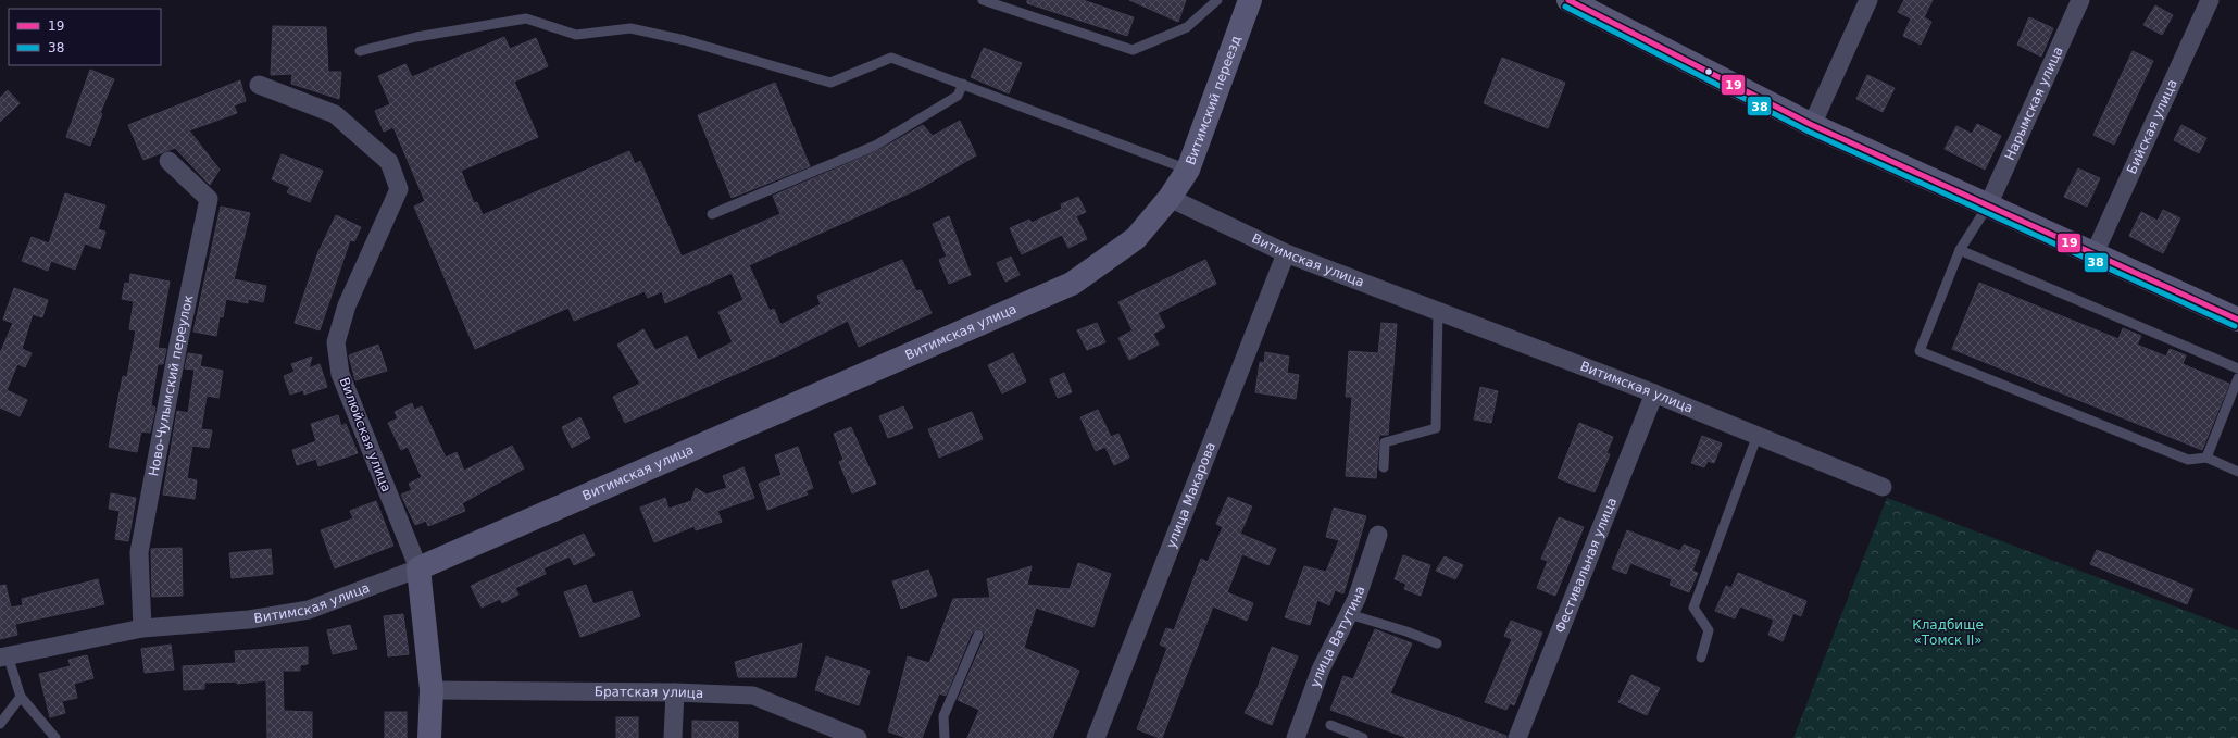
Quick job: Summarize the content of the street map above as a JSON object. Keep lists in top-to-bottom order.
{
  "streets": {
    "street": [
      "Витимский переезд",
      "Нарымская улица",
      "Бийская улица",
      "Витимская улица",
      "Ново-Чулымский переулок",
      "Вилюйская улица",
      "улица Макарова",
      "Фестивальная улица",
      "улица Ватутина",
      "Братская улица"
    ]
  },
  "crossings": [
    ["Витимский переезд", "Витимская улица"],
    ["Витимская улица", "Ново-Чулымский переулок"],
    ["Витимская улица", "Вилюйская улица"],
    ["Витимская улица", "улица Макарова"],
    ["Витимская улица", "Фестивальная улица"],
    ["Вилюйская улица", "Братская улица"]
  ],
  "parks": ["Кладбище «Томск II»"],
  "lines": ["transit line 19", "transit line 38"],
  "legend": ["19", "38"]
}
